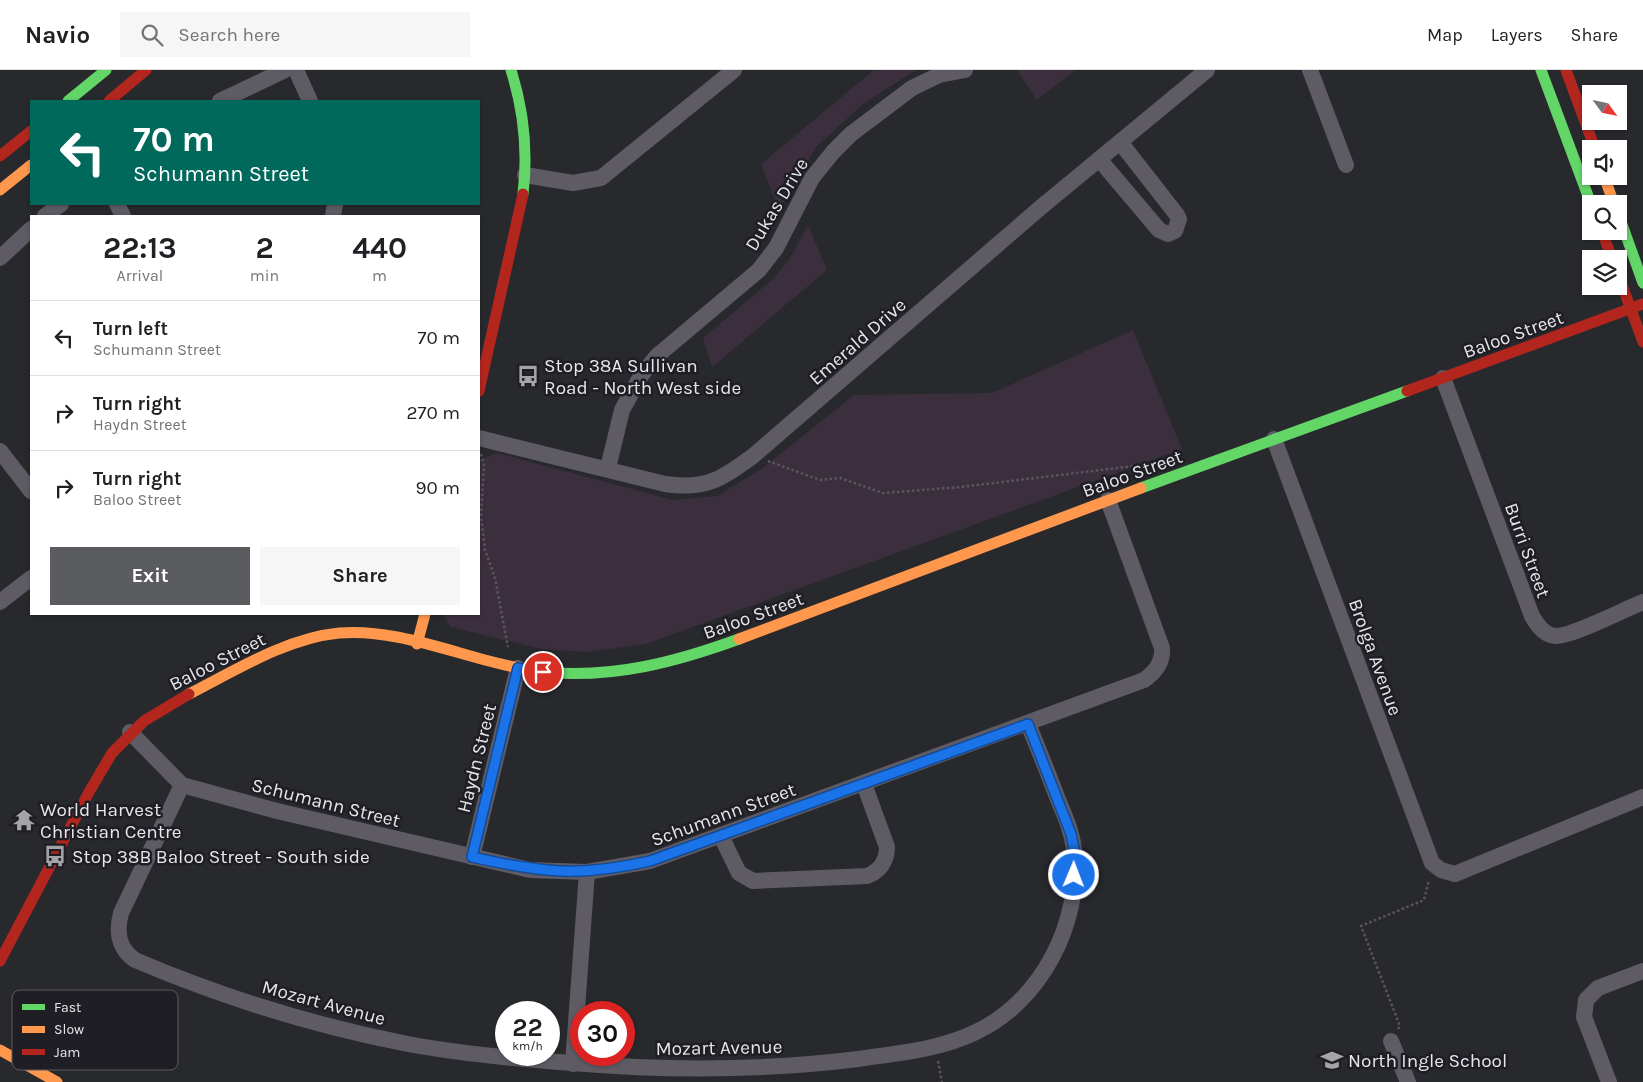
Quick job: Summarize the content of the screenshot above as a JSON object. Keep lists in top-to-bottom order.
{
  "streets": {
    "street": [
      "Dukas Drive",
      "Baloo Street",
      "Emerald Drive",
      "Burri Street",
      "Brolga Avenue",
      "Haydn Street",
      "Schumann Street",
      "Mozart Avenue"
    ]
  },
  "crossings": [
    ["Dukas Drive", "Emerald Drive"],
    ["Baloo Street", "Burri Street"],
    ["Baloo Street", "Brolga Avenue"],
    ["Baloo Street", "Haydn Street"],
    ["Baloo Street", "Schumann Street"],
    ["Haydn Street", "Schumann Street"],
    ["Schumann Street", "Mozart Avenue"]
  ],
  "places": {
    "bus stop": ["Stop 38A Sullivan Road - North West side", "Stop 38B Baloo Street - South side"],
    "temple": ["World Harvest Christian Centre"],
    "school or university": ["North Ingle School"]
  },
  "legend": ["Fast", "Slow", "Jam"],
  "north": "bottom right",
  "page": {
    "header": "Navio",
    "search": "Search here",
    "nav": ["Map", "Layers", "Share"],
    "turn": ["70 m", "Schumann Street"],
    "eta": [
      "22:13",
      "Arrival",
      "2",
      "min",
      "440",
      "m"
    ],
    "list": [
      {
        "name": "Turn left",
        "note": "Schumann Street",
        "value": "70 m"
      },
      {
        "name": "Turn right",
        "note": "Haydn Street",
        "value": "270 m"
      },
      {
        "name": "Turn right",
        "note": "Baloo Street",
        "value": "90 m"
      }
    ],
    "buttons": ["Exit", "Share"],
    "speed": "22 km/h",
    "limit": "30"
  }
}
